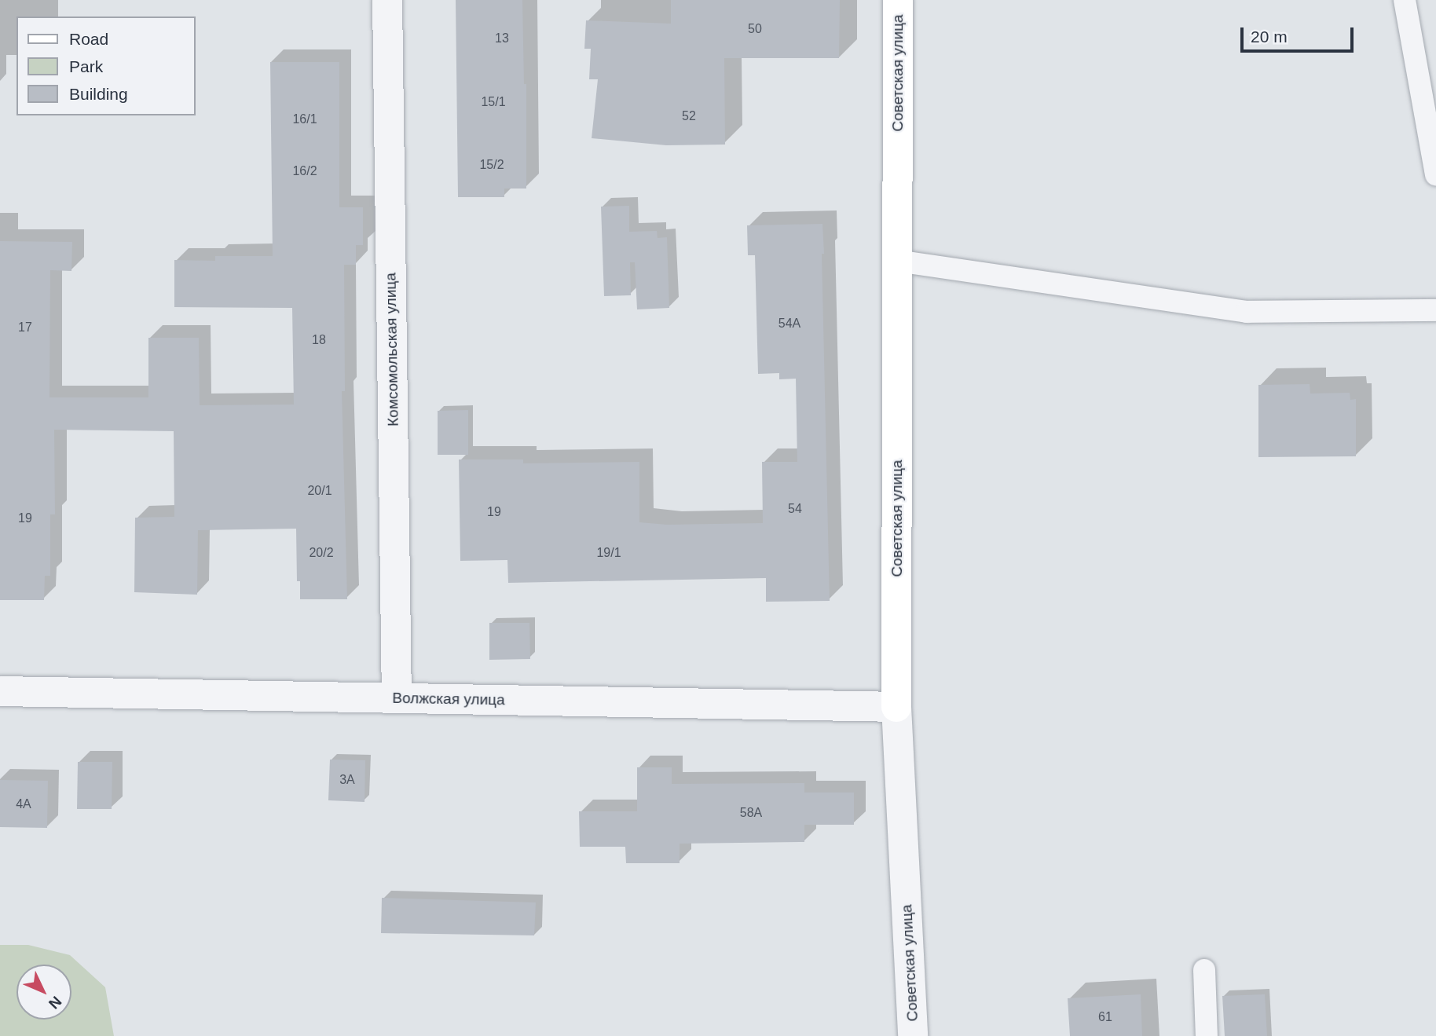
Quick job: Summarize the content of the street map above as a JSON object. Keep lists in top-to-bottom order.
{
  "streets": {
    "street": ["Советская улица", "Комсомольская улица", "Волжская улица"]
  },
  "crossings": [
    ["Советская улица", "Волжская улица"],
    ["Комсомольская улица", "Волжская улица"]
  ],
  "house_numbers": [
    "50",
    "13",
    "15/1",
    "52",
    "16/1",
    "15/2",
    "16/2",
    "54А",
    "17",
    "18",
    "20/1",
    "54",
    "19",
    "19",
    "20/2",
    "19/1",
    "3А",
    "4А",
    "58А",
    "61"
  ],
  "legend": ["Road", "Park", "Building"],
  "scale_bar": "20 m",
  "north": "bottom right"
}
